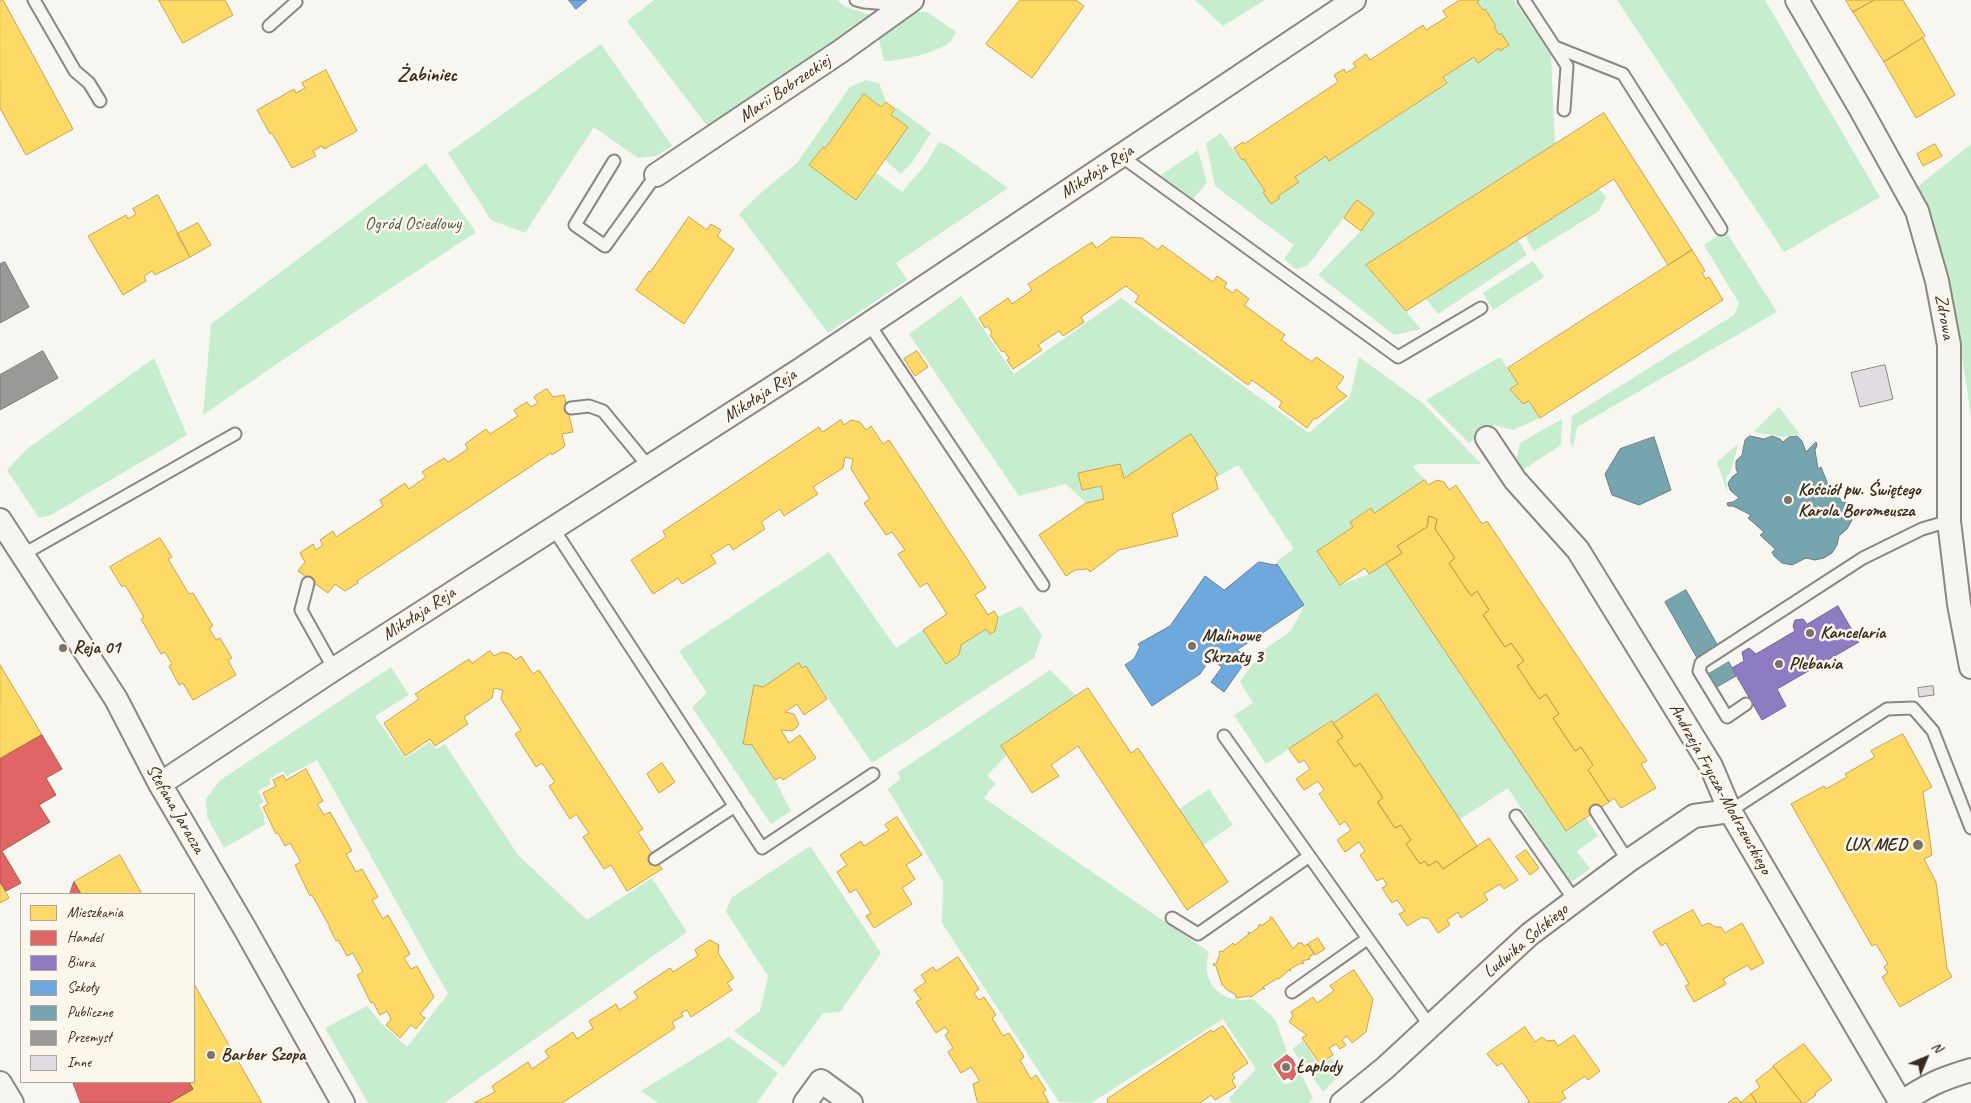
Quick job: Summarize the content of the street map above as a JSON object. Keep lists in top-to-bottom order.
{
  "streets": {
    "street": [
      "Marii Bobrzeckiej",
      "Mikołaja Reja",
      "Zdrowa",
      "Andrzeja Frycza-Modrzewskiego",
      "Stefana Jaracza",
      "Ludwika Solskiego"
    ]
  },
  "crossings": [
    ["Mikołaja Reja", "Stefana Jaracza"],
    ["Andrzeja Frycza-Modrzewskiego", "Ludwika Solskiego"]
  ],
  "districts": ["Żabiniec"],
  "parks": ["Ogród Osiedlowy"],
  "places": [
    "Kościół pw. Świętego Karola Boromeusza",
    "Kancelaria",
    "Malinowe Skrzaty 3",
    "Reja 01",
    "Plebania",
    "LUX MED",
    "Barber Szopa",
    "Łaplody"
  ],
  "legend": [
    "Mieszkania",
    "Handel",
    "Biura",
    "Szkoły",
    "Publiczne",
    "Przemysł",
    "Inne"
  ],
  "north": "top right"
}
